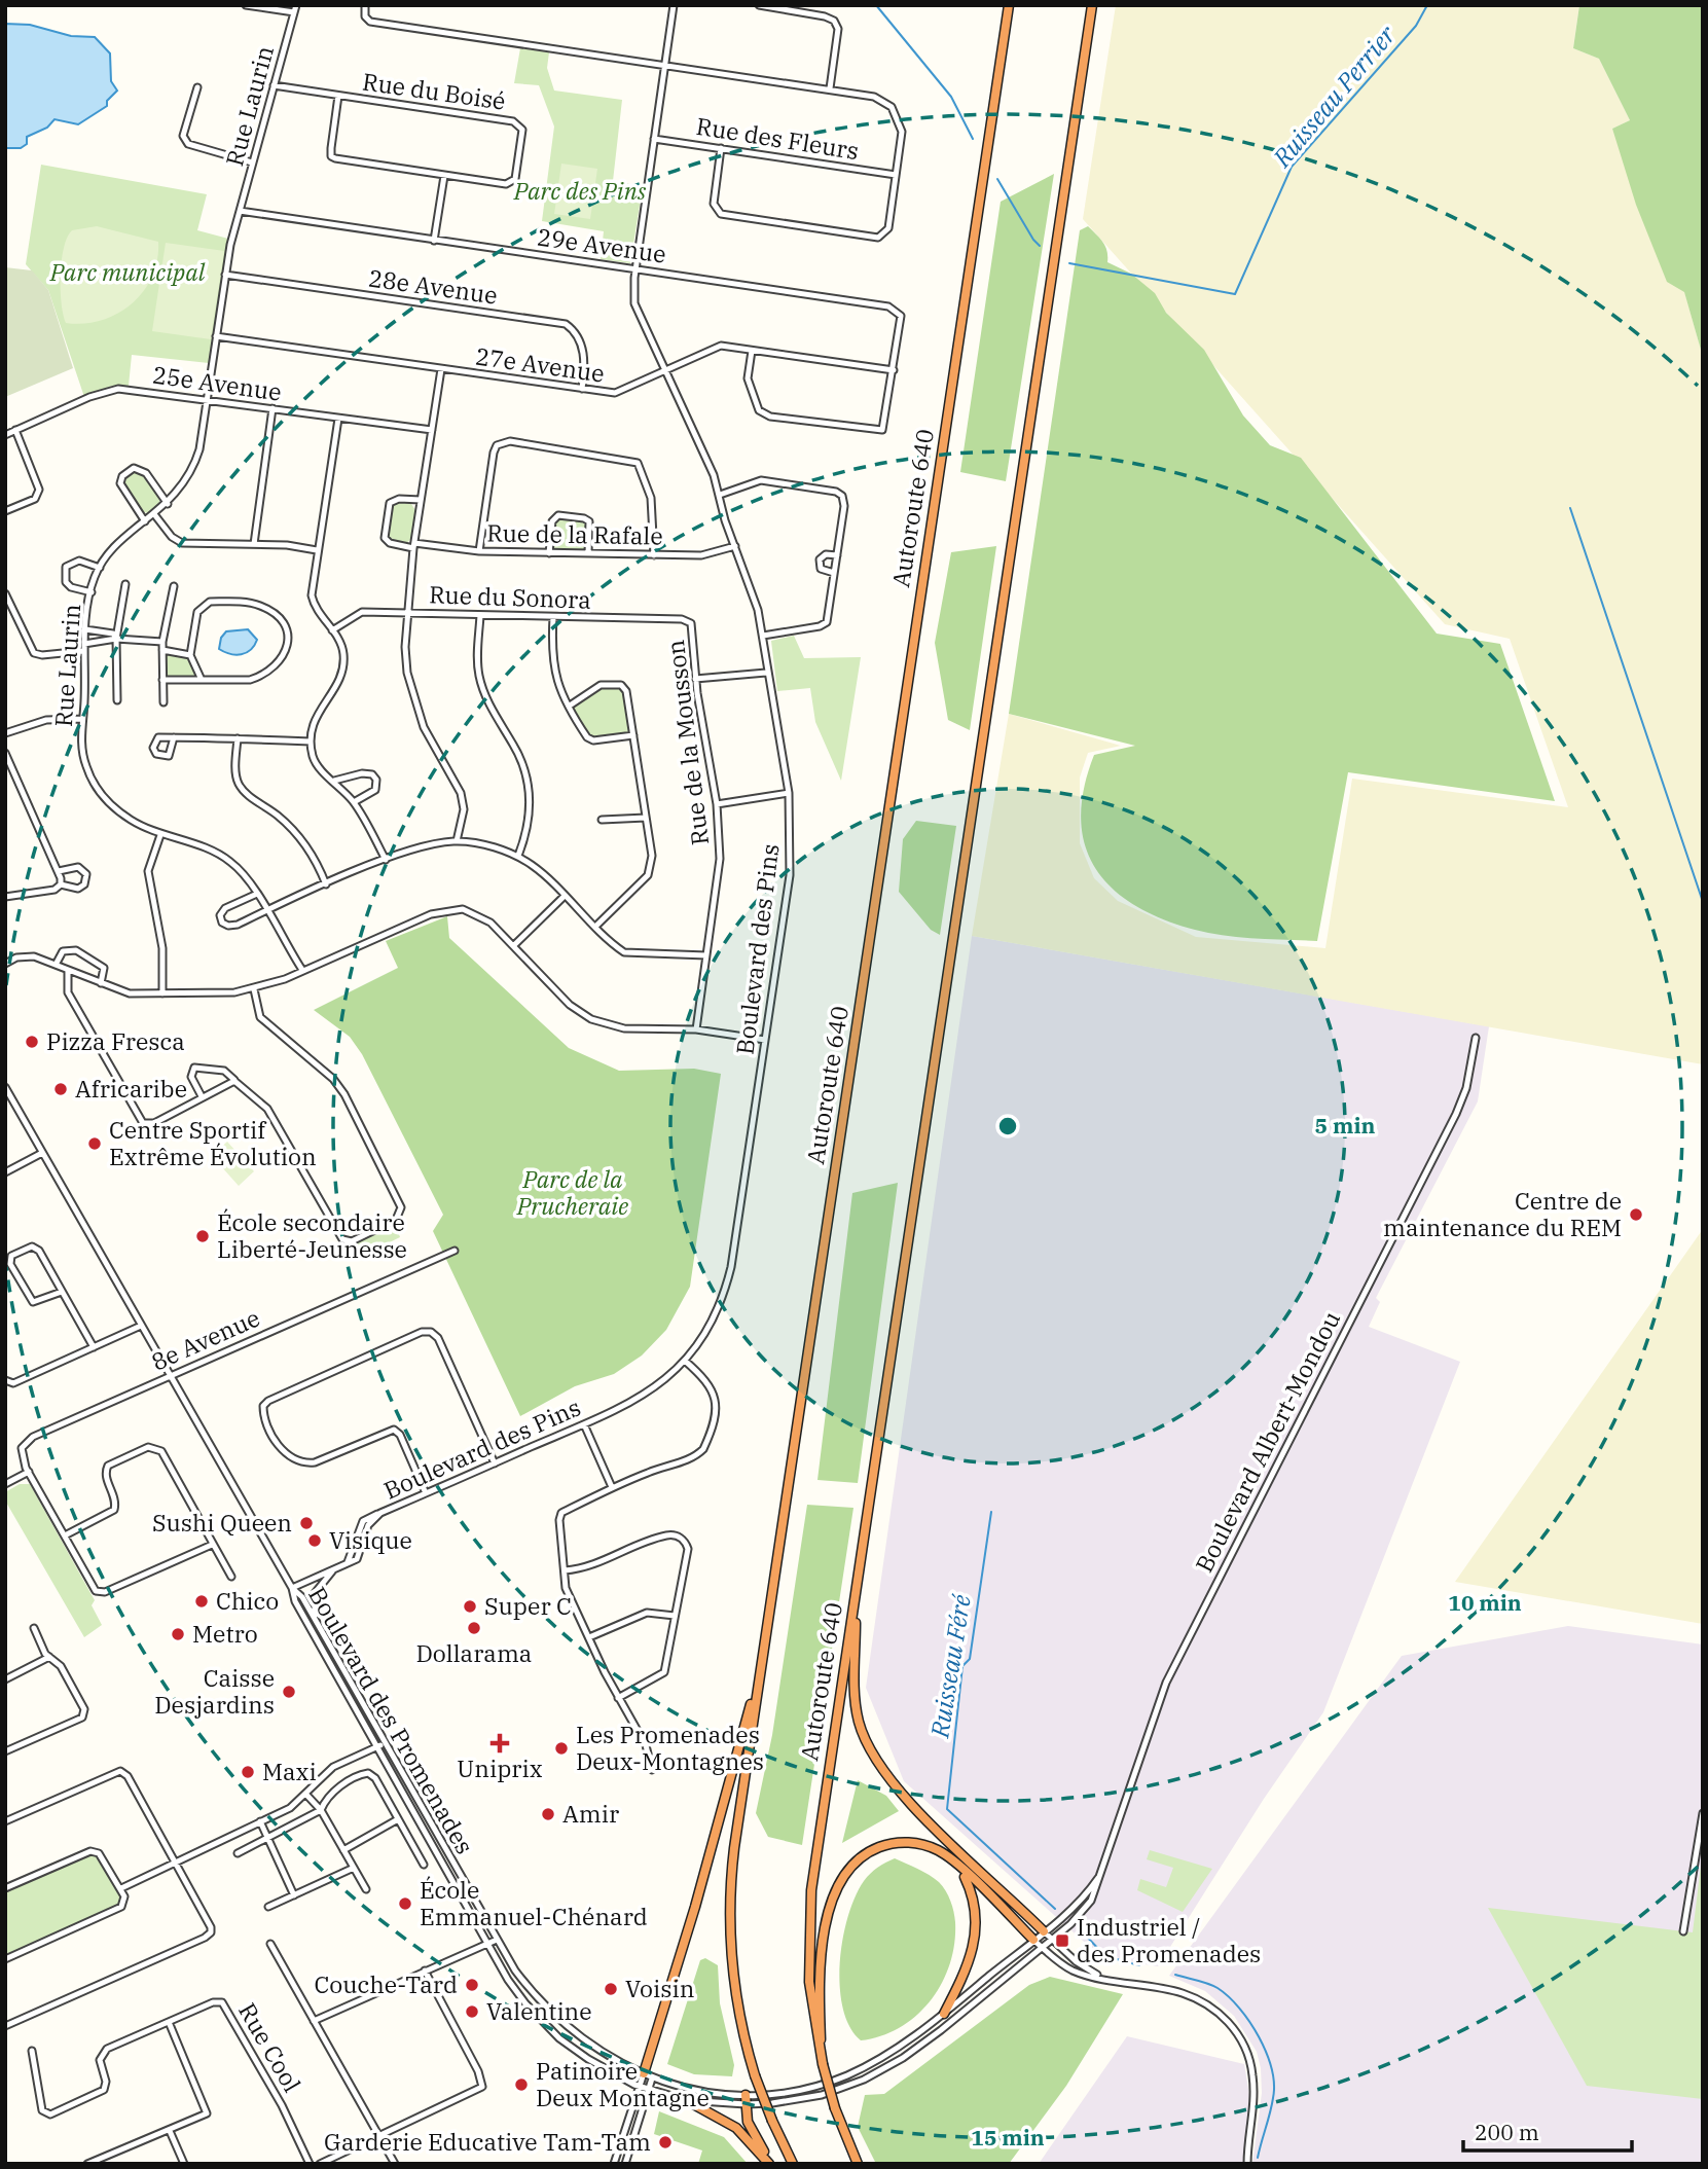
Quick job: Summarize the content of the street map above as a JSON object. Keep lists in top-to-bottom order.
{
  "streets": {
    "highway": ["Autoroute 640"],
    "street": [
      "Rue du Boisé",
      "Rue Laurin",
      "Rue des Fleurs",
      "29e Avenue",
      "28e Avenue",
      "27e Avenue",
      "25e Avenue",
      "Rue de la Rafale",
      "Rue du Sonora",
      "Rue de la Mousson",
      "Boulevard des Pins",
      "8e Avenue",
      "Boulevard Albert-Mondou",
      "Boulevard des Promenades",
      "Rue Cool"
    ]
  },
  "crossings": [
    ["Rue du Boisé", "Rue Laurin"],
    ["Rue Laurin", "29e Avenue"],
    ["Rue Laurin", "28e Avenue"],
    ["Rue Laurin", "27e Avenue"],
    ["Rue Laurin", "25e Avenue"],
    ["Rue des Fleurs", "Boulevard des Pins"],
    ["29e Avenue", "27e Avenue"],
    ["29e Avenue", "Boulevard des Pins"],
    ["28e Avenue", "27e Avenue"],
    ["27e Avenue", "Boulevard des Pins"],
    ["Rue de la Rafale", "Boulevard des Pins"],
    ["Rue du Sonora", "Rue de la Mousson"],
    ["8e Avenue", "Boulevard des Promenades"],
    ["Boulevard Albert-Mondou", "Boulevard des Promenades"]
  ],
  "water": ["Ruisseau Perrier", "Ruisseau Féré"],
  "parks": ["Parc des Pins", "Parc municipal", "Parc de la Prucheraie"],
  "places": {
    "other": [
      "Pizza Fresca",
      "Africaribe",
      "Centre Sportif Extrême Évolution",
      "Centre de maintenance du REM",
      "École secondaire Liberté-Jeunesse",
      "Sushi Queen",
      "Visique",
      "Chico",
      "Super C",
      "Dollarama",
      "Metro",
      "Caisse Desjardins",
      "Les Promenades Deux-Montagnes",
      "Maxi",
      "Amir",
      "École Emmanuel-Chénard",
      "Couche-Tard",
      "Voisin",
      "Valentine",
      "Patinoire Deux Montagne",
      "Garderie Educative Tam-Tam"
    ],
    "health": ["Uniprix"],
    "transit": ["Industriel / des Promenades"]
  },
  "scale_bar": "200 m",
  "rings": ["5 min", "10 min", "15 min"]
}
